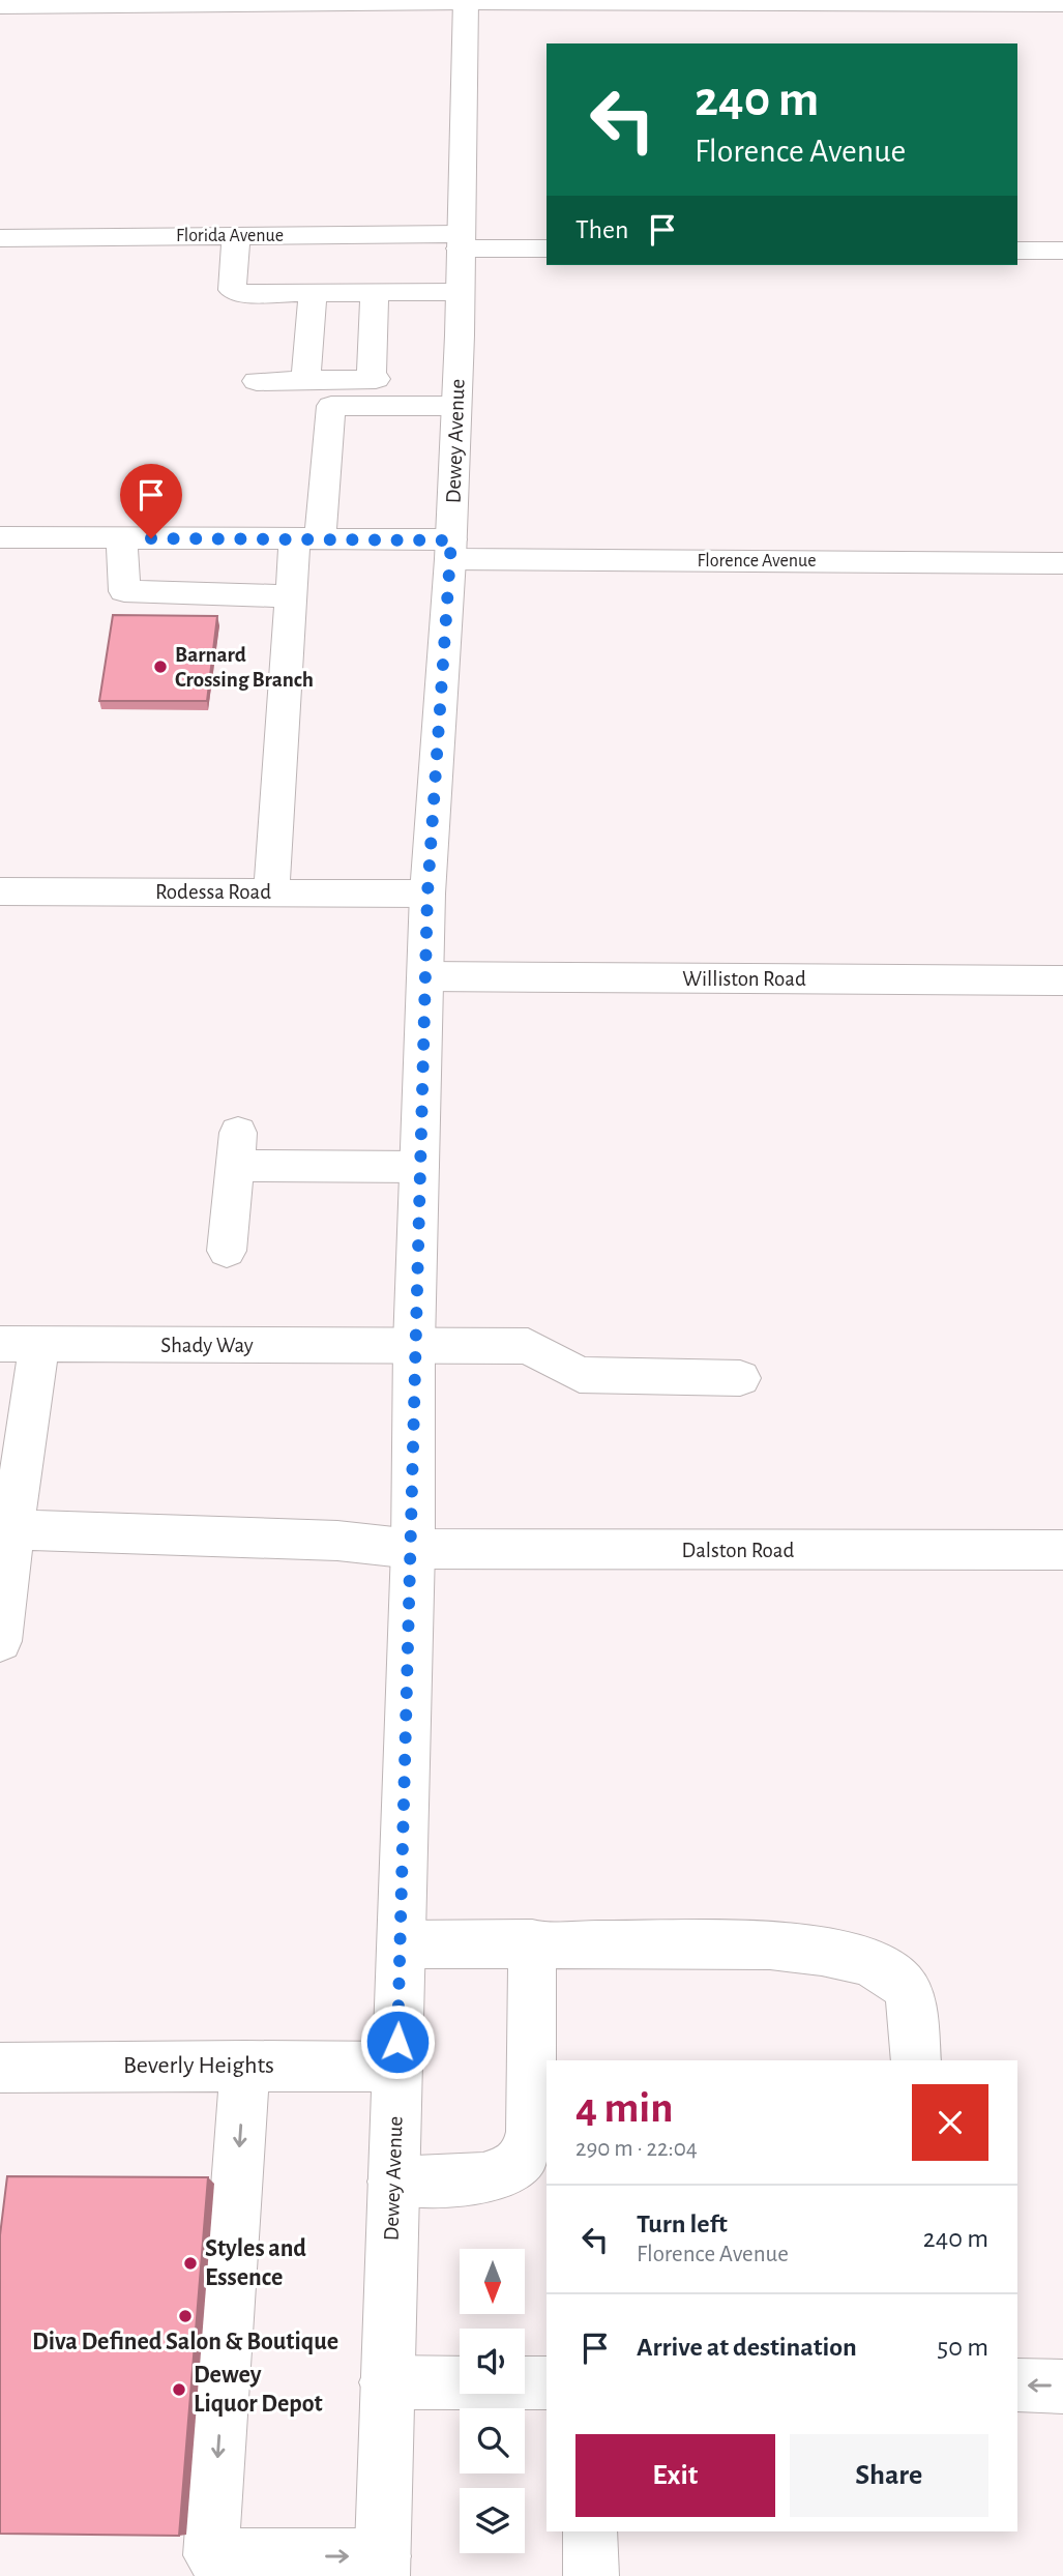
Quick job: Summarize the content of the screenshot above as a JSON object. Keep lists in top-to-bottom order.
{
  "streets": {
    "street": [
      "Florida Avenue",
      "Dewey Avenue",
      "Florence Avenue",
      "Rodessa Road",
      "Williston Road",
      "Shady Way",
      "Dalston Road",
      "Beverly Heights"
    ]
  },
  "crossings": [
    ["Florida Avenue", "Dewey Avenue"],
    ["Dewey Avenue", "Florence Avenue"],
    ["Dewey Avenue", "Rodessa Road"],
    ["Dewey Avenue", "Williston Road"],
    ["Dewey Avenue", "Shady Way"],
    ["Dewey Avenue", "Dalston Road"],
    ["Dewey Avenue", "Beverly Heights"]
  ],
  "places": [
    "Barnard Crossing Branch",
    "Styles and Essence",
    "Diva Defined Salon & Boutique",
    "Dewey Liquor Depot"
  ],
  "north": "bottom",
  "page": {
    "turn": ["240 m", "Florence Avenue"],
    "then": "Then",
    "heading": ["4 min", "290 m · 22:04"],
    "list": [
      {
        "name": "Turn left",
        "note": "Florence Avenue",
        "value": "240 m"
      },
      {
        "name": "Arrive at destination",
        "value": "50 m"
      }
    ],
    "buttons": ["Exit", "Share"]
  }
}
